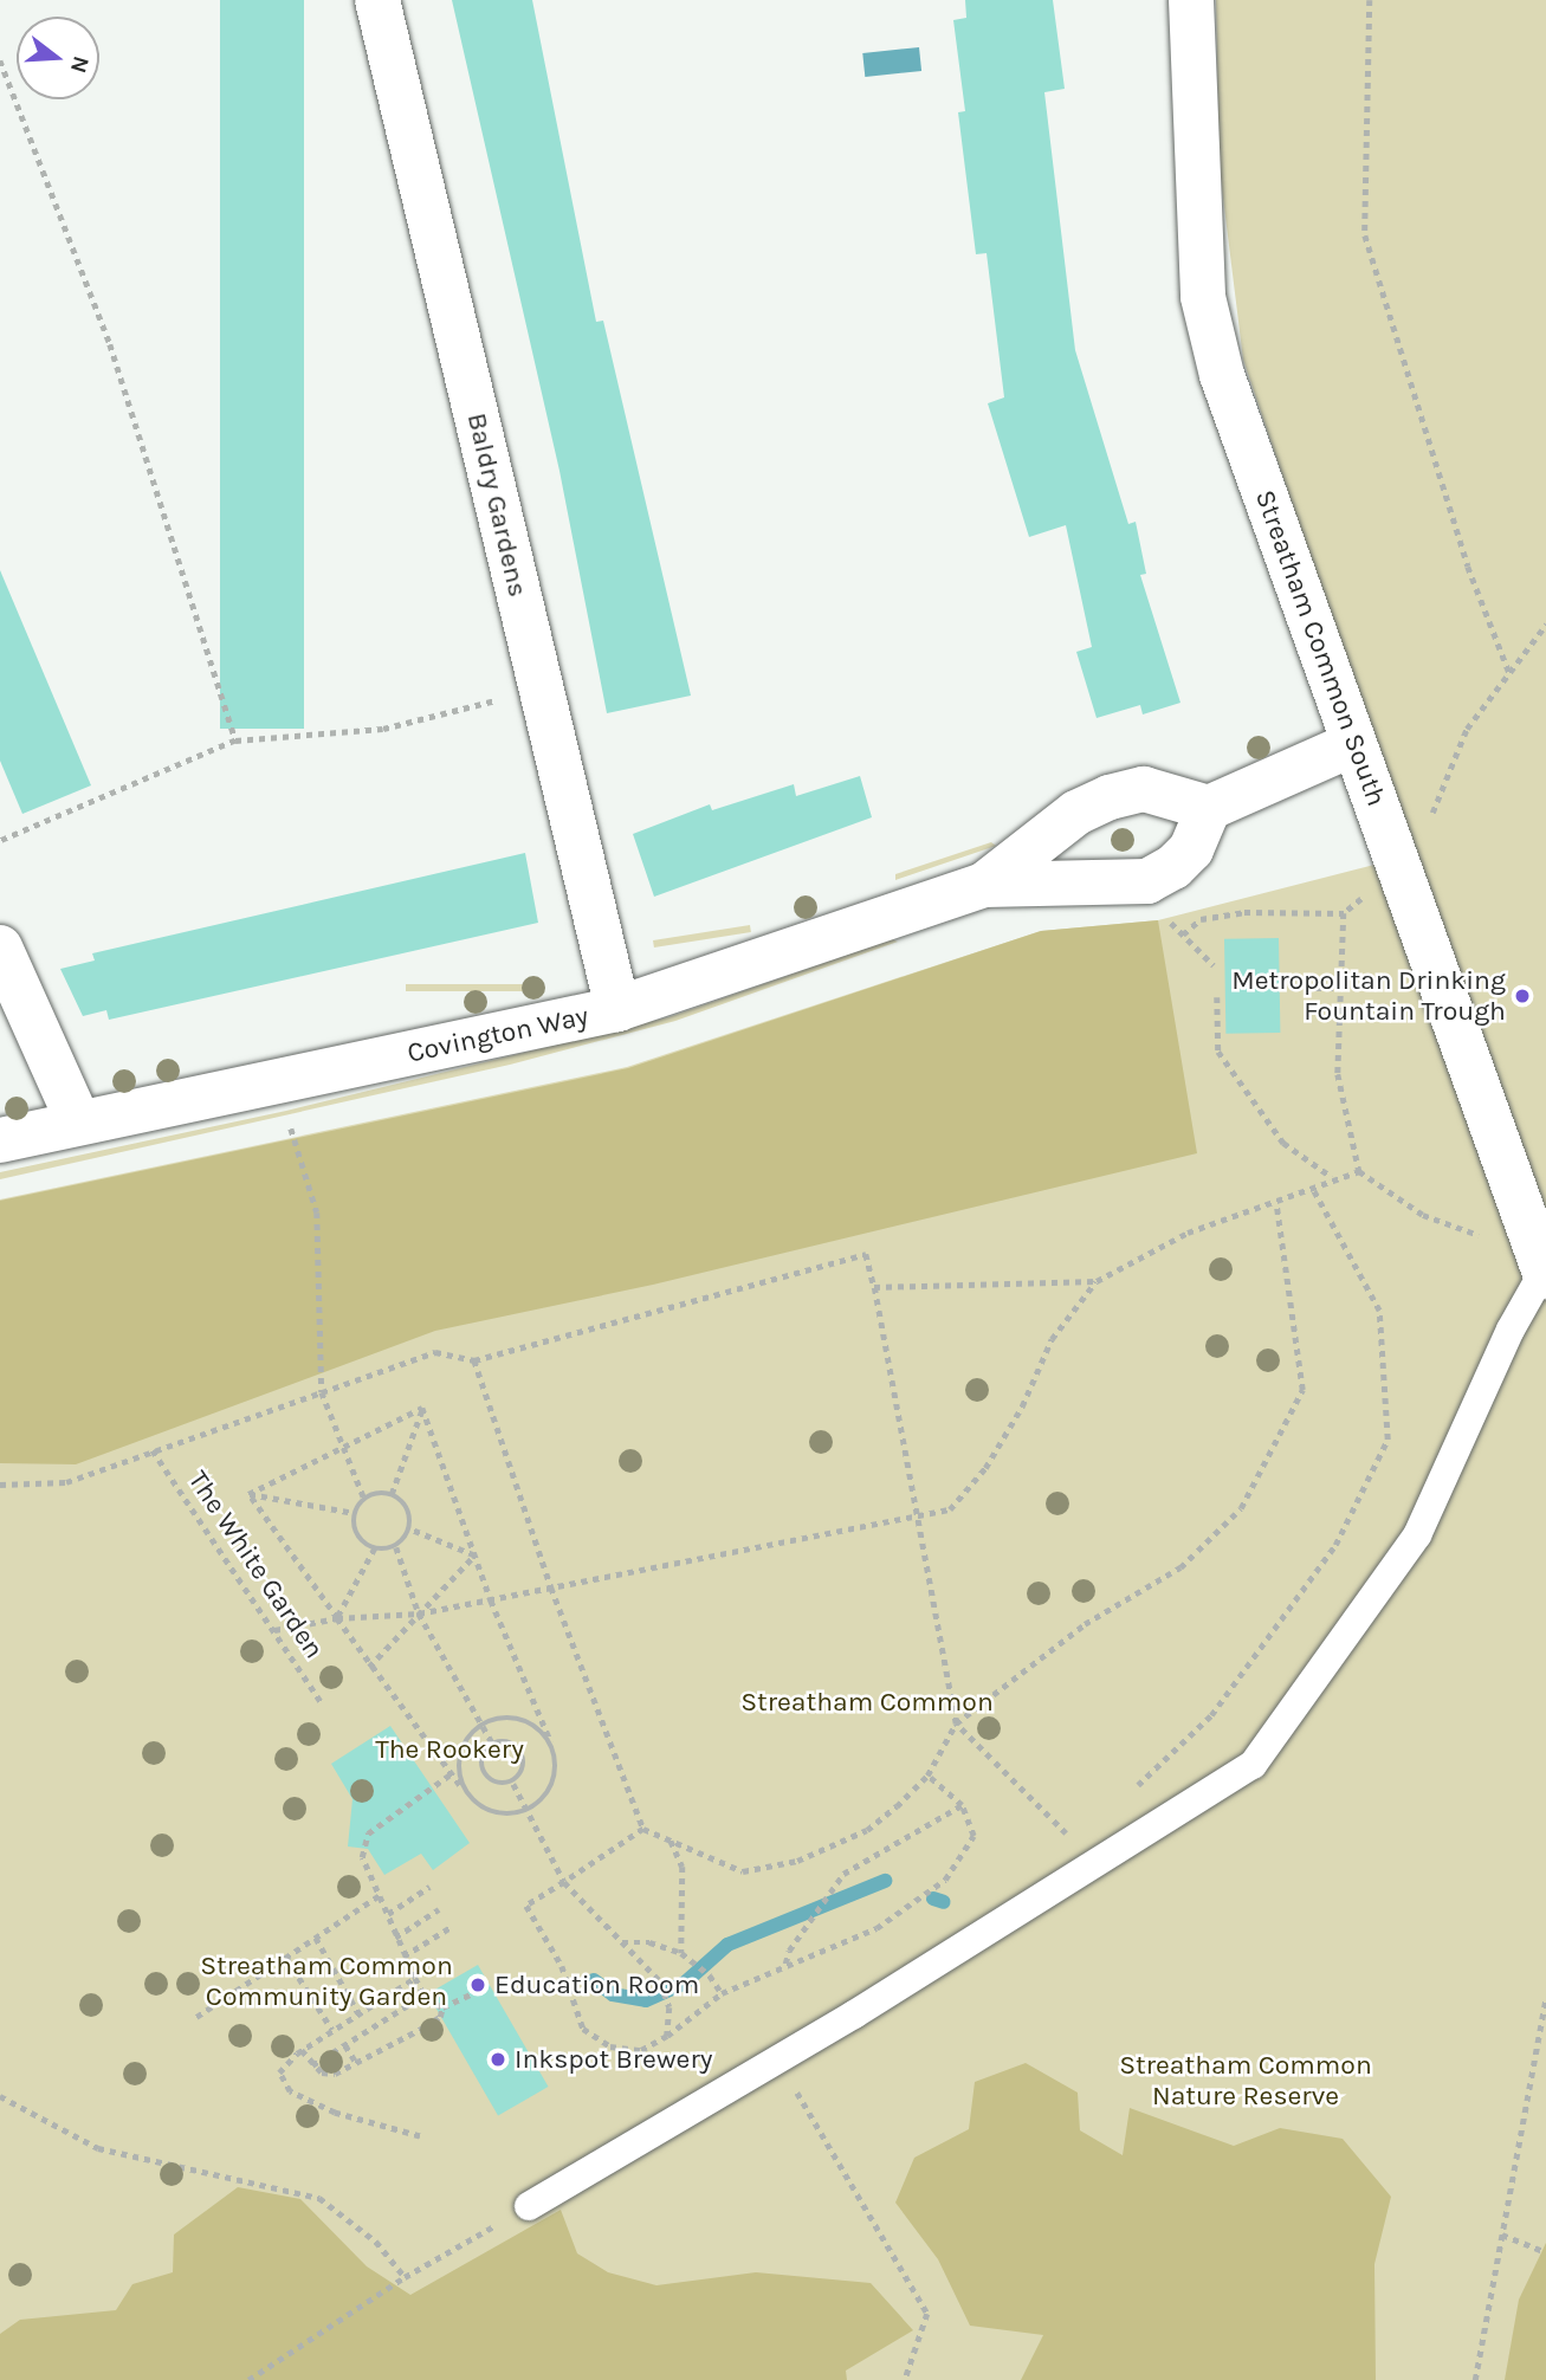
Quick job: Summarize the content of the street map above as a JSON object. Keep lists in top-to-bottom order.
{
  "streets": {
    "street": ["Baldry Gardens", "Streatham Common South", "Covington Way"],
    "path": ["The White Garden"]
  },
  "crossings": [
    ["Baldry Gardens", "Covington Way"]
  ],
  "parks": [
    "Streatham Common",
    "The Rookery",
    "Streatham Common Community Garden",
    "Streatham Common Nature Reserve"
  ],
  "places": ["Metropolitan Drinking Fountain Trough", "Education Room", "Inkspot Brewery"],
  "north": "right"
}
